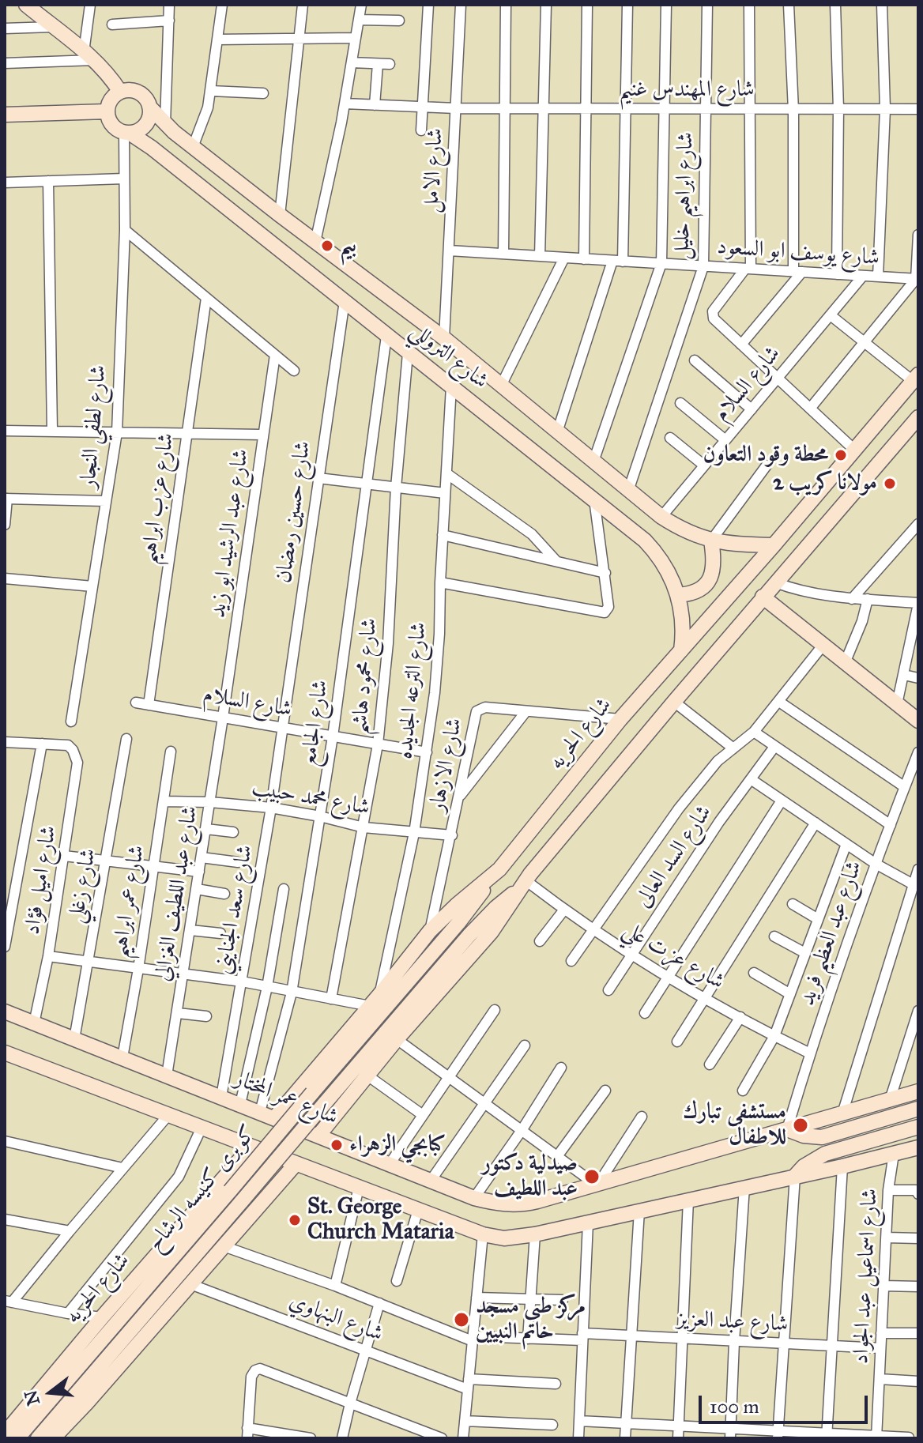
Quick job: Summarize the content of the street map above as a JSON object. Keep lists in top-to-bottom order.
{
  "streets": {
    "main road": [
      "شارع التروللي",
      "شارع الحريه",
      "شارع عمر المختار",
      "كوبرى كنيسه الرشاح"
    ],
    "street": [
      "شارع المهندس غنيم",
      "شارع الامل",
      "شارع ابراهيم خليل",
      "شارع يوسف ابو السعود",
      "شارع السلام",
      "شارع لطفي النجار",
      "شارع عزب ابراهيم",
      "شارع حسين رمضان",
      "شارع عبد الرشيد ابو زيد",
      "شارع محمود هاشم",
      "شارع الترعه الجديده",
      "شارع الجامع",
      "شارع الازهار",
      "شارع محمد حبيب",
      "شارع السد العالى",
      "شارع اميل فؤاد",
      "شارع زغلي",
      "شارع عبد اللطيف الغزالي",
      "شارع عمر ابراهيم",
      "شارع سعد الجنايني",
      "شارع عبد العظيم فريد",
      "شارع عزت علي",
      "شارع اسماعيل عبد الجواد",
      "شارع البنهاوي",
      "شارع عبد العزيز"
    ]
  },
  "crossings": [
    ["شارع المهندس غنيم", "شارع الامل"],
    ["شارع المهندس غنيم", "شارع ابراهيم خليل"],
    ["شارع الامل", "شارع يوسف ابو السعود"],
    ["شارع الامل", "شارع التروللي"],
    ["شارع ابراهيم خليل", "شارع يوسف ابو السعود"],
    ["شارع ابراهيم خليل", "شارع التروللي"],
    ["شارع يوسف ابو السعود", "شارع السلام"],
    ["شارع التروللي", "شارع السلام"],
    ["شارع التروللي", "شارع لطفي النجار"],
    ["شارع التروللي", "شارع حسين رمضان"],
    ["شارع التروللي", "شارع محمود هاشم"],
    ["شارع التروللي", "شارع الترعه الجديده"],
    ["شارع التروللي", "شارع الجامع"],
    ["شارع التروللي", "شارع الحريه"],
    ["شارع السلام", "شارع عزب ابراهيم"],
    ["شارع السلام", "شارع حسين رمضان"],
    ["شارع السلام", "شارع عبد الرشيد ابو زيد"],
    ["شارع السلام", "شارع محمود هاشم"],
    ["شارع السلام", "شارع الترعه الجديده"],
    ["شارع السلام", "شارع الجامع"],
    ["شارع السلام", "شارع عبد اللطيف الغزالي"],
    ["شارع السلام", "شارع سعد الجنايني"],
    ["شارع حسين رمضان", "شارع سعد الجنايني"],
    ["شارع عبد الرشيد ابو زيد", "شارع عبد اللطيف الغزالي"],
    ["شارع محمود هاشم", "شارع محمد حبيب"],
    ["شارع الترعه الجديده", "شارع الحريه"],
    ["شارع الترعه الجديده", "شارع محمد حبيب"],
    ["شارع الجامع", "شارع محمد حبيب"],
    ["شارع الجامع", "شارع عمر المختار"],
    ["شارع الحريه", "شارع الازهار"],
    ["شارع الحريه", "شارع عمر المختار"],
    ["شارع الحريه", "كوبرى كنيسه الرشاح"],
    ["شارع الازهار", "شارع محمد حبيب"],
    ["شارع محمد حبيب", "شارع عبد اللطيف الغزالي"],
    ["شارع محمد حبيب", "شارع عمر ابراهيم"],
    ["شارع محمد حبيب", "شارع سعد الجنايني"],
    ["شارع السد العالى", "شارع عزت علي"],
    ["شارع اميل فؤاد", "شارع عمر المختار"],
    ["شارع زغلي", "شارع عمر المختار"],
    ["شارع عبد اللطيف الغزالي", "شارع عمر المختار"],
    ["شارع عمر ابراهيم", "شارع عمر المختار"],
    ["شارع سعد الجنايني", "شارع عمر المختار"],
    ["شارع عبد العظيم فريد", "شارع عزت علي"],
    ["شارع عبد العظيم فريد", "شارع عمر المختار"],
    ["شارع عزت علي", "كوبرى كنيسه الرشاح"],
    ["شارع اسماعيل عبد الجواد", "شارع عبد العزيز"]
  ],
  "places": [
    "بيم",
    "محطة وقود التعاون",
    "مولانا كريب 2",
    "مستشفى تبارك للاطفال",
    "كبابجي الزهراء",
    "صيدلية دكتور عبد اللطيف",
    "St. George Church Mataria",
    "مركز طبي مسجد خاتم النبيين"
  ],
  "scale_bar": "100 m",
  "north": "left"
}
